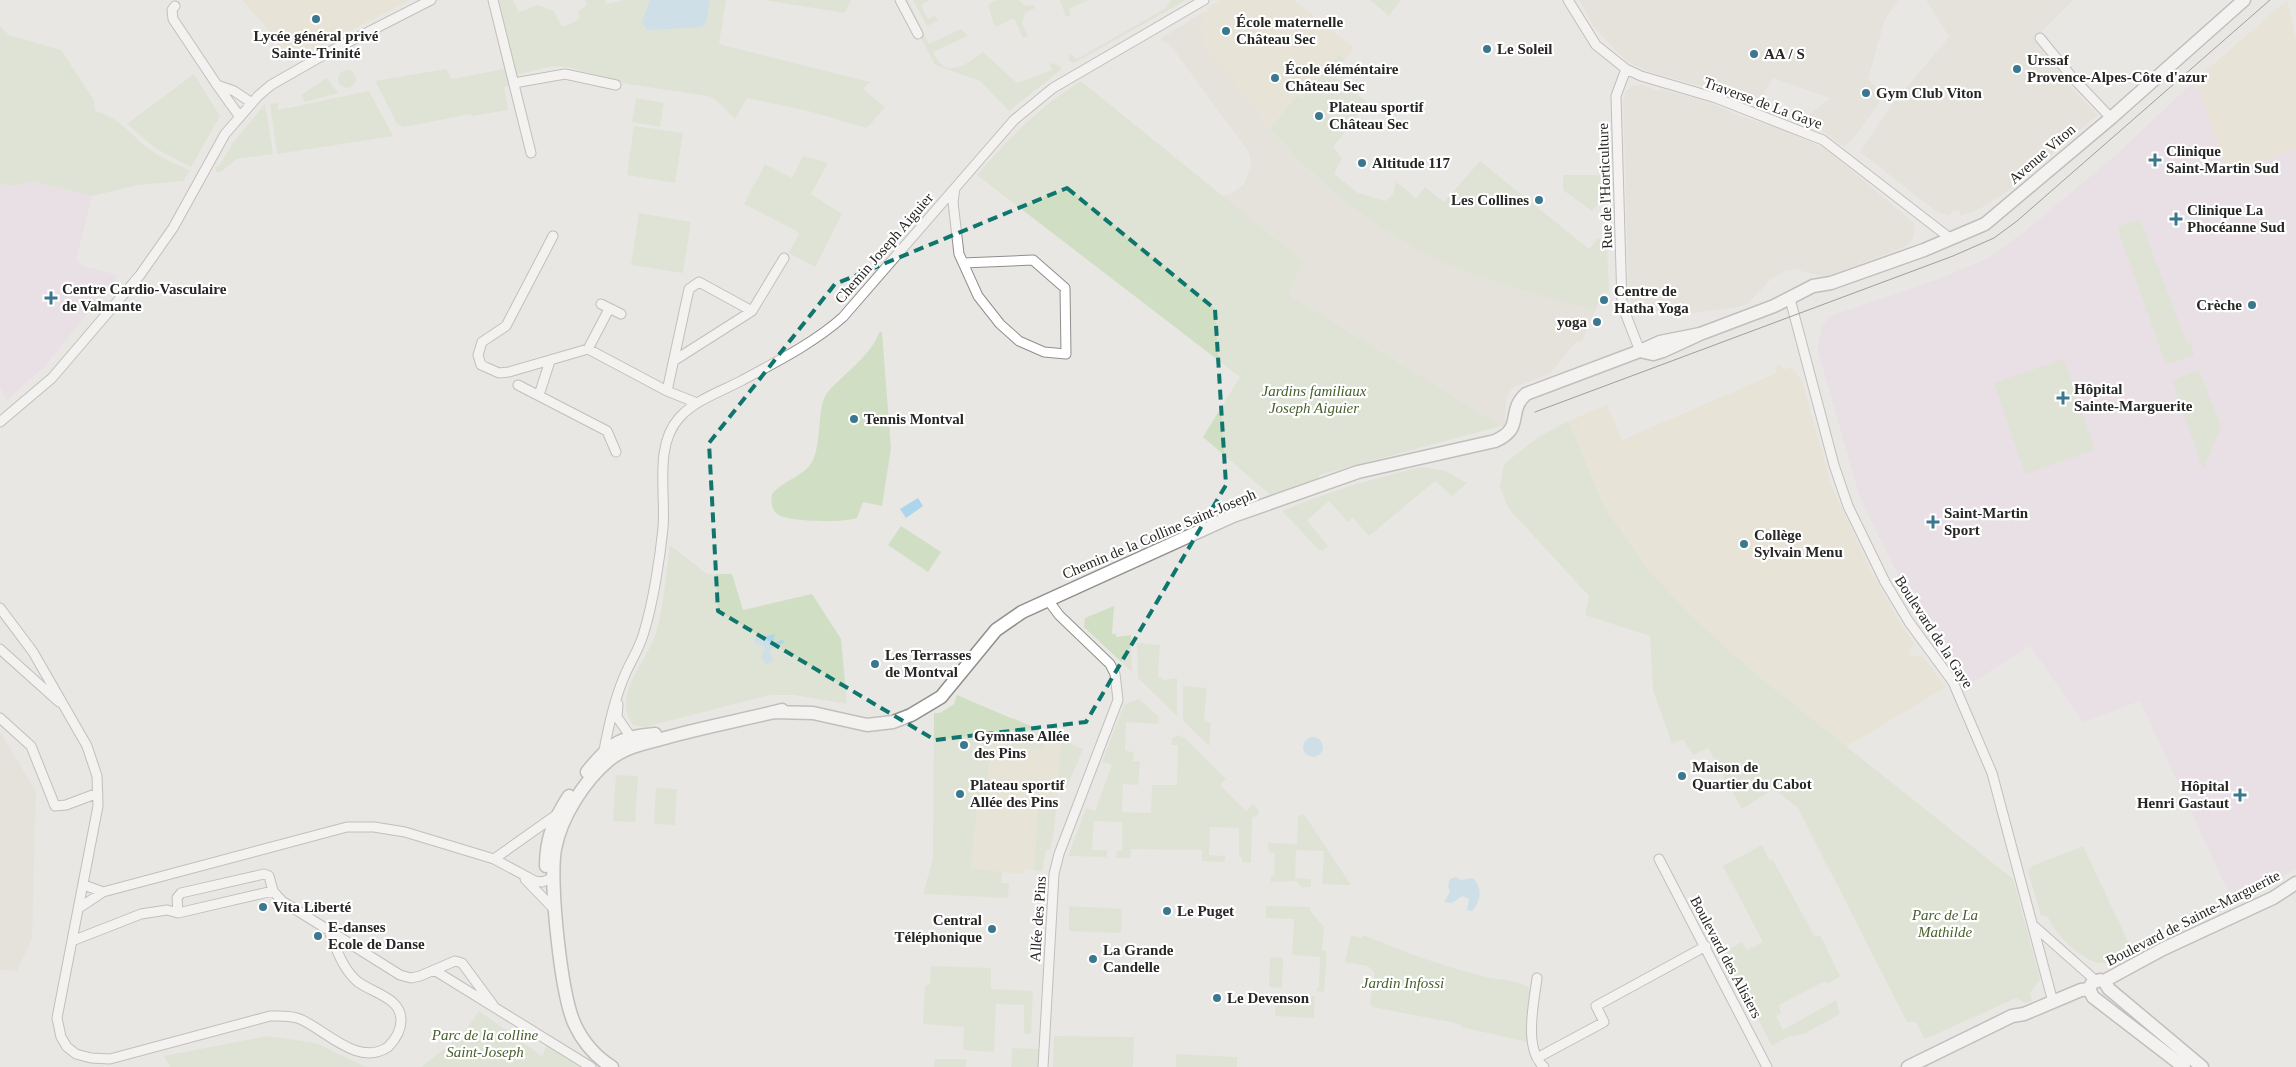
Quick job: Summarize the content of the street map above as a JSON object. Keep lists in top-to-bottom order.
{
  "streets": {
    "street": [
      "Traverse de La Gaye",
      "Avenue Viton",
      "Rue de l'Horticulture",
      "Chemin Joseph Aiguier",
      "Chemin de la Colline Saint-Joseph",
      "Boulevard de la Gaye",
      "Boulevard de Sainte-Marguerite",
      "Allée des Pins",
      "Boulevard des Alisiers"
    ]
  },
  "crossings": [
    ["Traverse de La Gaye", "Avenue Viton"],
    ["Traverse de La Gaye", "Rue de l'Horticulture"],
    ["Avenue Viton", "Rue de l'Horticulture"],
    ["Avenue Viton", "Chemin de la Colline Saint-Joseph"],
    ["Avenue Viton", "Boulevard de la Gaye"],
    ["Rue de l'Horticulture", "Chemin de la Colline Saint-Joseph"],
    ["Chemin Joseph Aiguier", "Chemin de la Colline Saint-Joseph"],
    ["Chemin de la Colline Saint-Joseph", "Allée des Pins"],
    ["Boulevard de la Gaye", "Boulevard de Sainte-Marguerite"]
  ],
  "parks": [
    "Jardins familiaux Joseph Aiguier",
    "Parc de La Mathilde",
    "Jardin Infossi",
    "Parc de la colline Saint-Joseph"
  ],
  "places": {
    "other": [
      "Lycée général privé Sainte-Trinité",
      "École maternelle Château Sec",
      "Le Soleil",
      "AA / S",
      "Urssaf Provence-Alpes-Côte d'azur",
      "École éléméntaire Château Sec",
      "Gym Club Viton",
      "Plateau sportif Château Sec",
      "Altitude 117",
      "Les Collines",
      "Centre de Hatha Yoga",
      "Crèche",
      "yoga",
      "Tennis Montval",
      "Collège Sylvain Menu",
      "Les Terrasses de Montval",
      "Gymnase Allée des Pins",
      "Maison de Quartier du Cabot",
      "Plateau sportif Allée des Pins",
      "Vita Liberté",
      "Le Puget",
      "Central Téléphonique",
      "E-danses Ecole de Danse",
      "La Grande Candelle",
      "Le Devenson"
    ],
    "health": [
      "Clinique Saint-Martin Sud",
      "Clinique La Phocéanne Sud",
      "Centre Cardio-Vasculaire de Valmante",
      "Hôpital Sainte-Marguerite",
      "Saint-Martin Sport",
      "Hôpital Henri Gastaut"
    ]
  }
}
